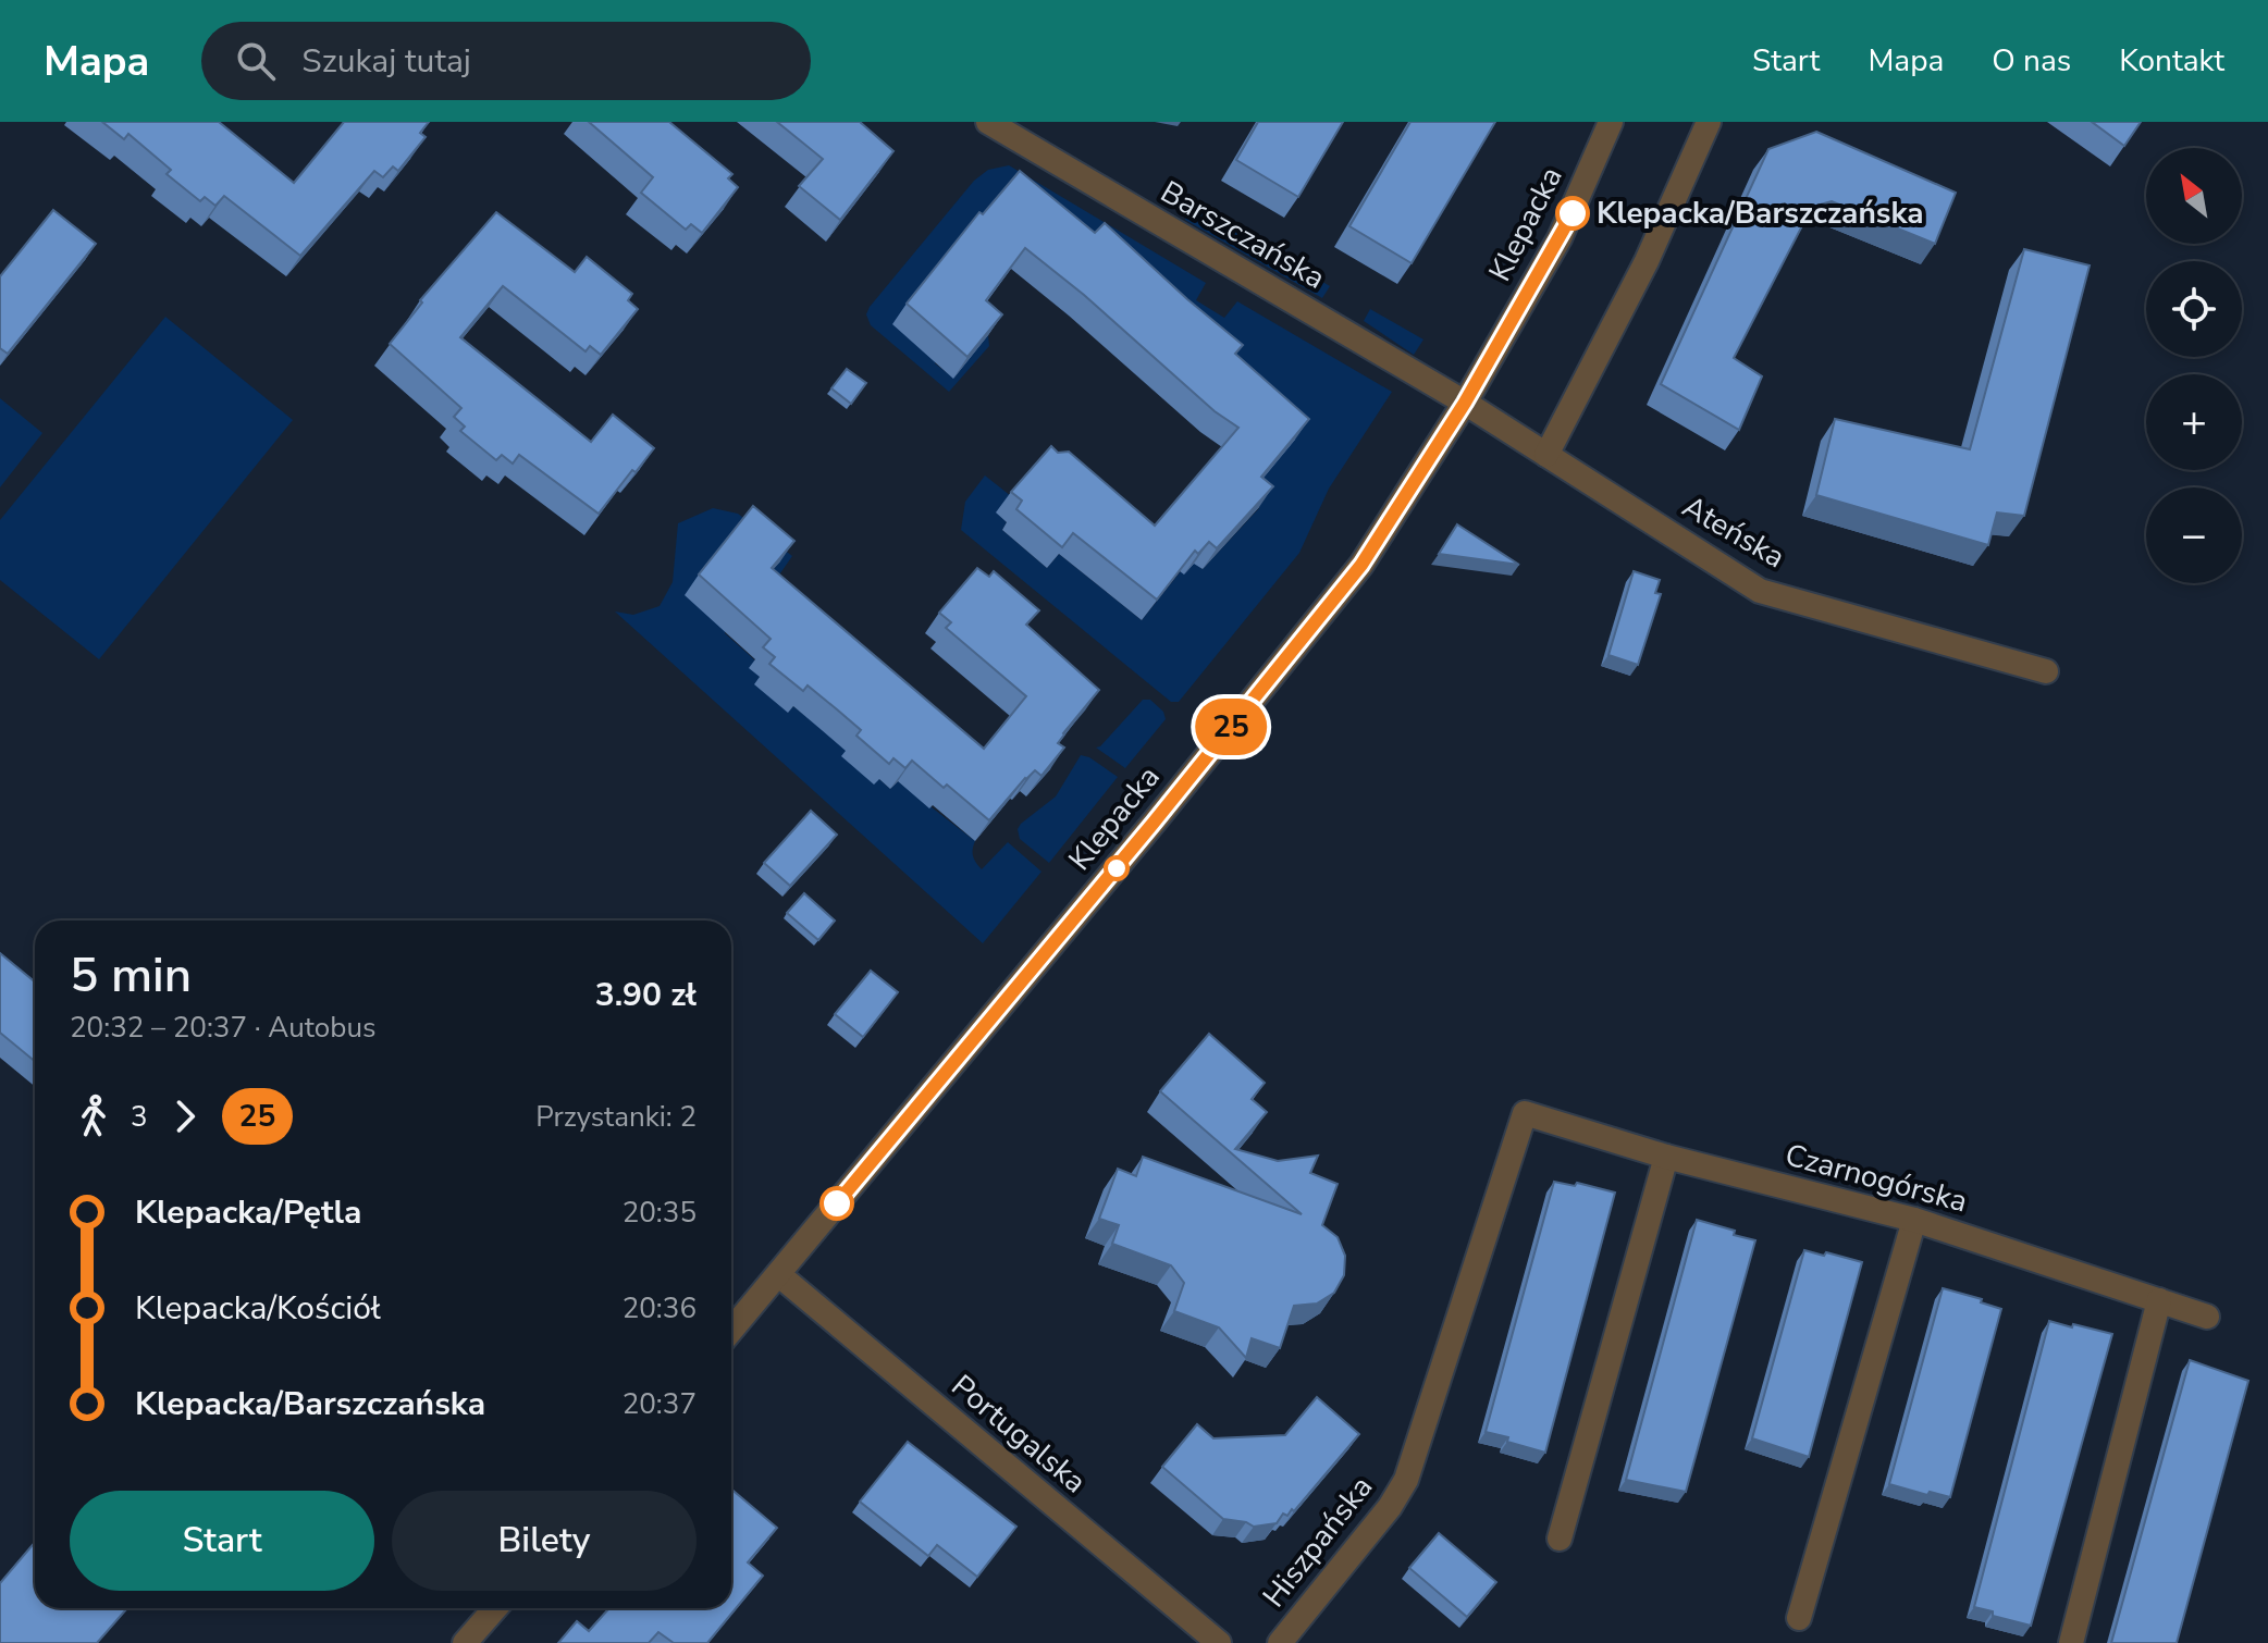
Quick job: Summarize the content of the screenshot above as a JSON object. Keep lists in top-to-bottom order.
{
  "streets": {
    "street": [
      "Klepacka",
      "Barszczańska",
      "Ateńska",
      "Czarnogórska",
      "Portugalska",
      "Hiszpańska"
    ]
  },
  "crossings": [
    ["Klepacka", "Barszczańska"],
    ["Klepacka", "Ateńska"],
    ["Klepacka", "Portugalska"],
    ["Barszczańska", "Ateńska"],
    ["Czarnogórska", "Hiszpańska"]
  ],
  "places": ["Klepacka/Barszczańska"],
  "lines": ["bus line 25"],
  "north": "top left",
  "page": {
    "header": "Mapa",
    "search": "Szukaj tutaj",
    "nav": [
      "Start",
      "Mapa",
      "O nas",
      "Kontakt"
    ],
    "on_map": "25",
    "map_buttons": ["+", "−"],
    "heading": ["5 min", "20:32 – 20:37 · Autobus", "3.90 zł"],
    "legs": ["3", "25", "Przystanki: 2"],
    "list": [
      {
        "name": "Klepacka/Pętla",
        "value": "20:35"
      },
      {
        "name": "Klepacka/Kościół",
        "value": "20:36"
      },
      {
        "name": "Klepacka/Barszczańska",
        "value": "20:37"
      }
    ],
    "buttons": ["Start", "Bilety"]
  }
}
